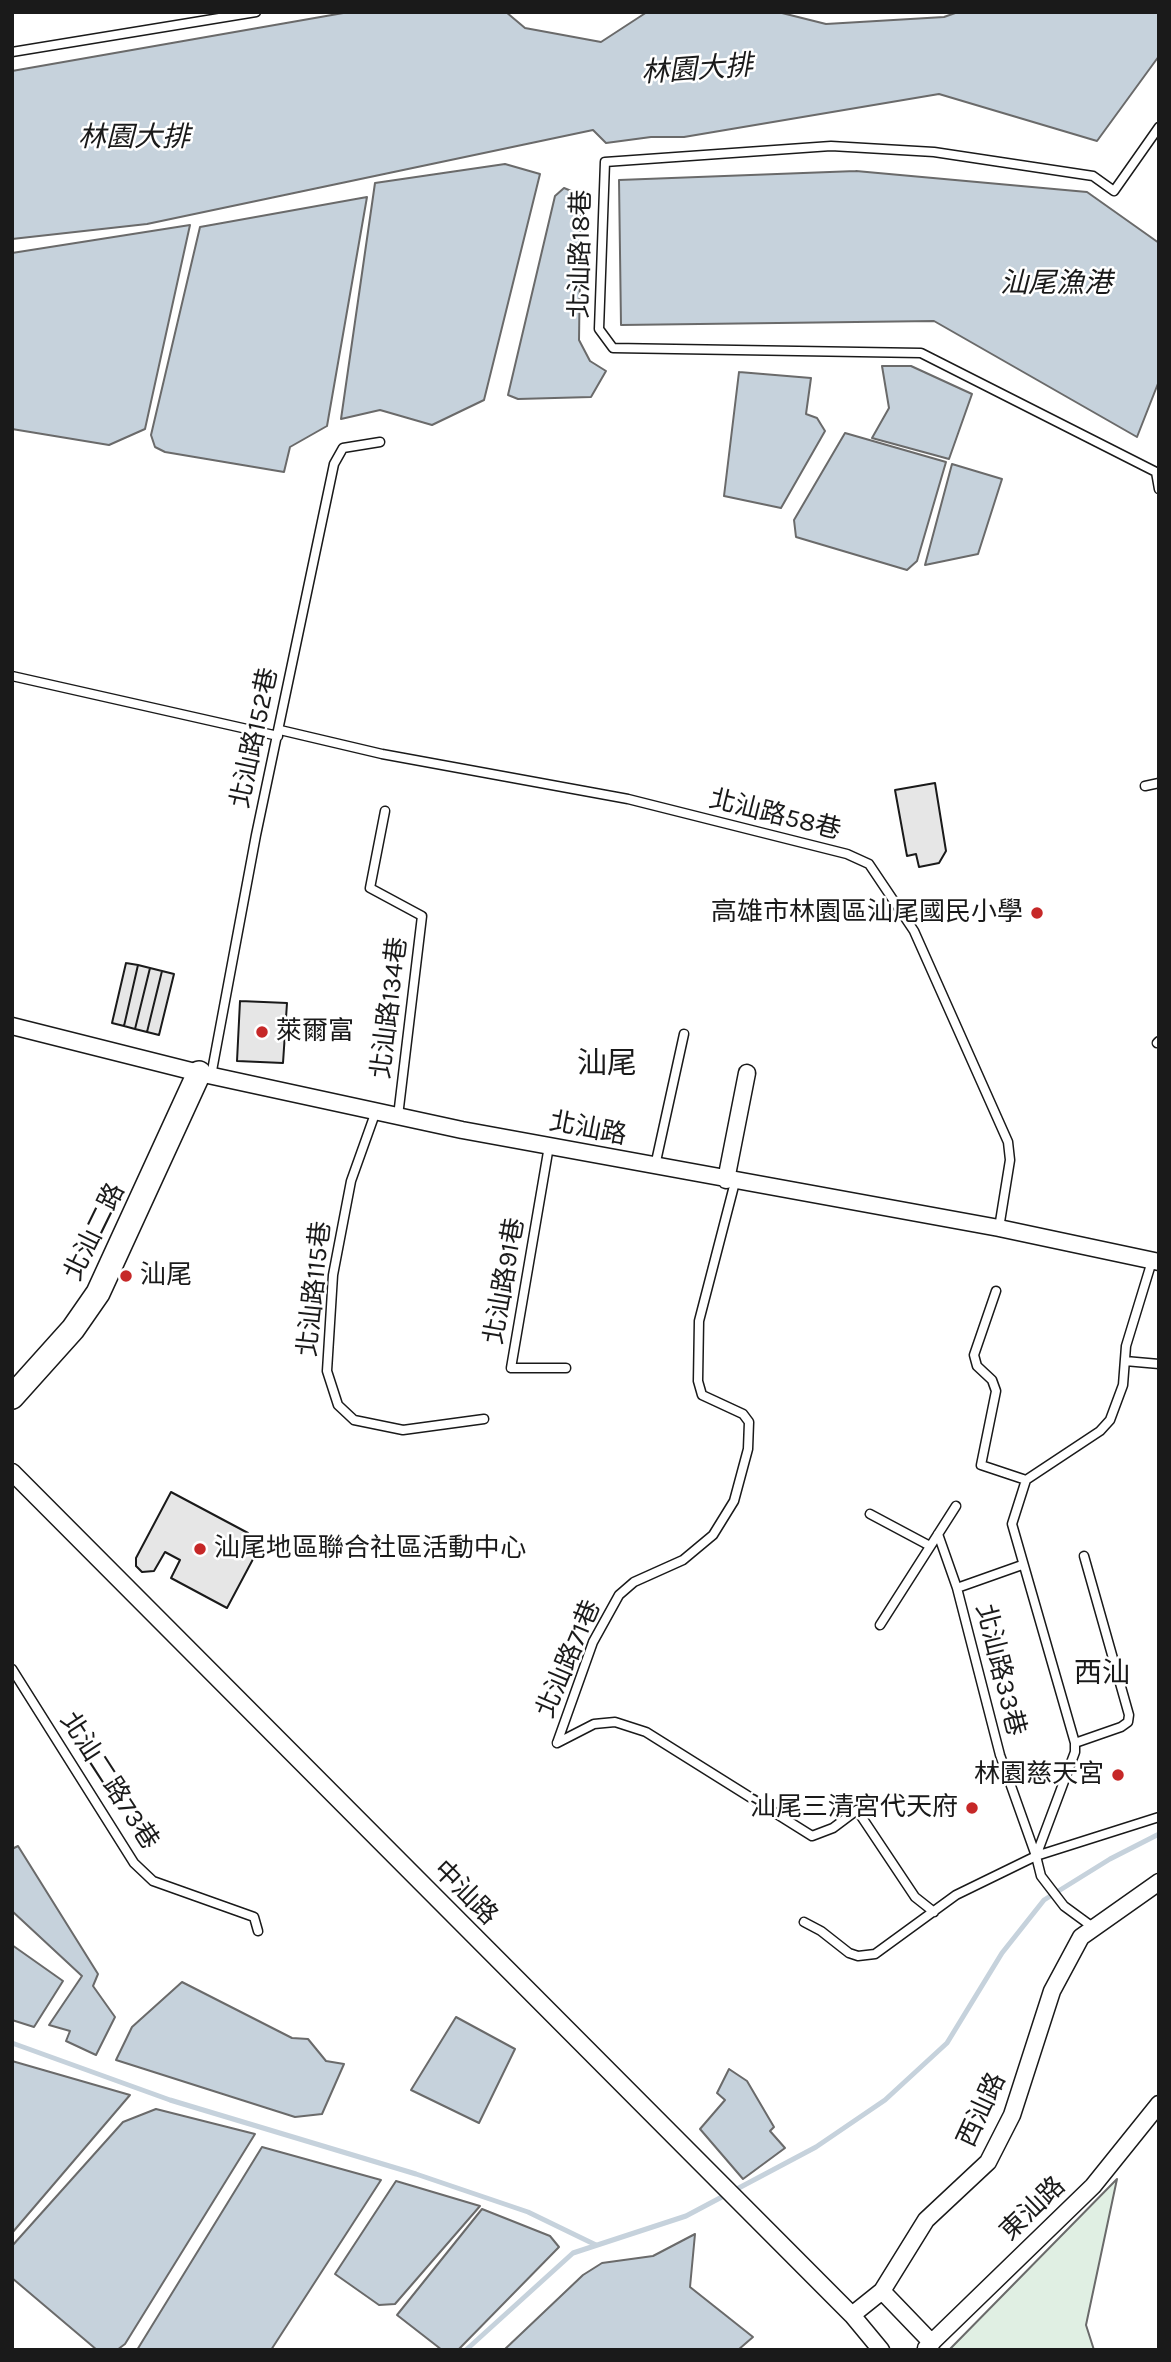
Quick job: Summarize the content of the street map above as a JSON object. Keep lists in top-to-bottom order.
{
  "streets": {
    "street": [
      "北汕路",
      "北汕二路",
      "中汕路",
      "西汕路",
      "東汕路"
    ],
    "lane": [
      "北汕路18巷",
      "北汕路152巷",
      "北汕路58巷",
      "北汕路134巷",
      "北汕路91巷",
      "北汕路115巷",
      "北汕路71巷",
      "北汕路33巷",
      "北汕二路73巷"
    ]
  },
  "crossings": [
    ["北汕路152巷", "北汕路58巷"],
    ["北汕路152巷", "北汕路"],
    ["北汕路152巷", "北汕二路"],
    ["北汕路58巷", "北汕路"],
    ["北汕路134巷", "北汕路"],
    ["北汕路", "北汕二路"],
    ["北汕路", "北汕路91巷"],
    ["北汕路", "北汕路115巷"],
    ["北汕路", "北汕路71巷"],
    ["北汕路33巷", "西汕路"],
    ["中汕路", "西汕路"]
  ],
  "districts": ["汕尾", "西汕"],
  "water": ["林園大排", "汕尾漁港"],
  "places": [
    "高雄市林園區汕尾國民小學",
    "萊爾富",
    "汕尾",
    "汕尾地區聯合社區活動中心",
    "林園慈天宮",
    "汕尾三清宮代天府"
  ]
}
